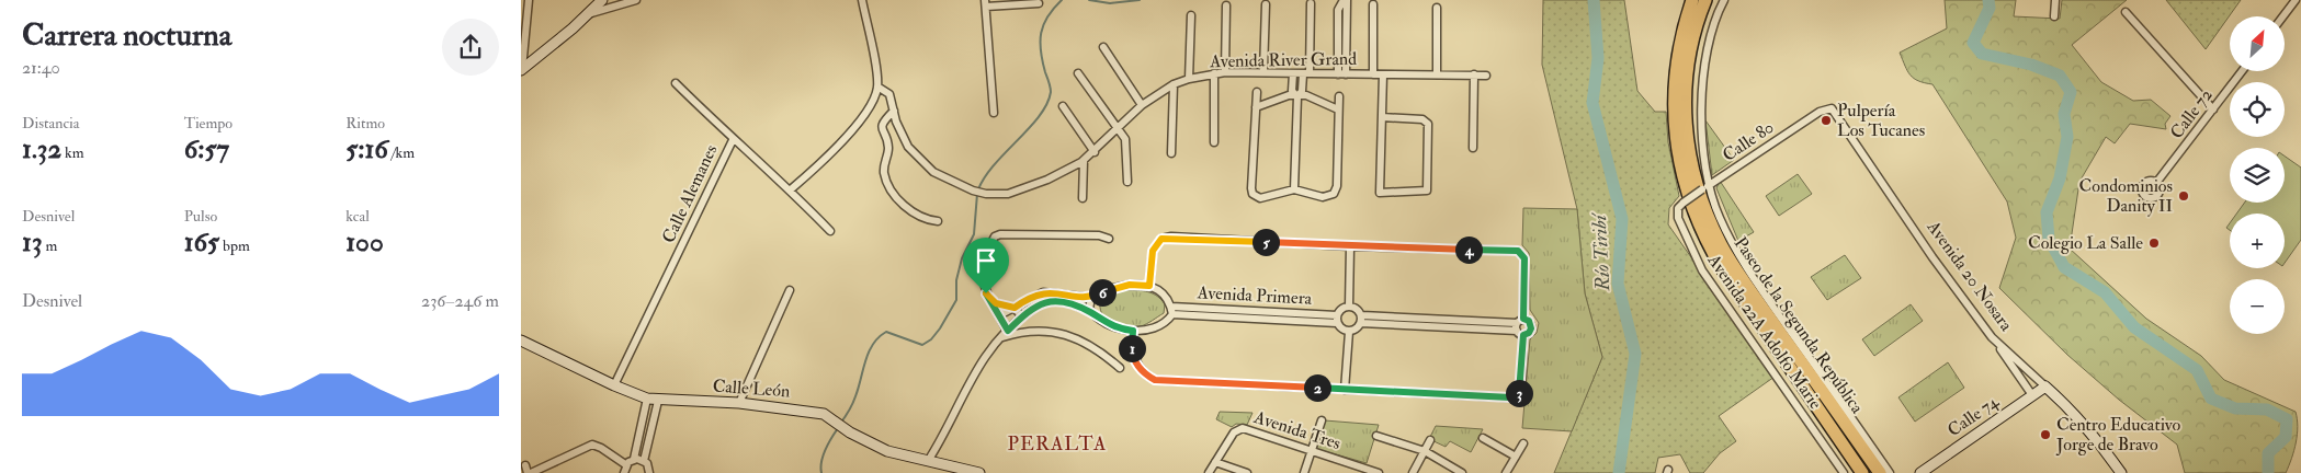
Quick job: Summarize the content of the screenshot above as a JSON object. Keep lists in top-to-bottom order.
{
  "streets": {
    "highway": ["Paseo de la Segunda República"],
    "main road": ["Avenida 20 Nosara", "Calle León", "Calle 74"],
    "street": [
      "Avenida River Grand",
      "Calle 72",
      "Calle 80",
      "Calle Alemanes",
      "Avenida Primera",
      "Avenida 22A Adolfo Marie",
      "Avenida Tres"
    ]
  },
  "crossings": [
    ["Calle 80", "Avenida 20 Nosara"],
    ["Calle 80", "Avenida 22A Adolfo Marie"],
    ["Calle Alemanes", "Calle León"],
    ["Avenida 20 Nosara", "Calle 74"]
  ],
  "districts": ["PERALTA"],
  "water": ["Río Tiribí"],
  "places": [
    "Pulpería Los Tucanes",
    "Condominios Danity II",
    "Colegio La Salle",
    "Centro Educativo Jorge de Bravo"
  ],
  "north": "top right",
  "page": {
    "heading": ["Carrera nocturna", "21:40"],
    "map_buttons": ["+", "−"],
    "stats": [
      ["Distancia", "1.32 km"],
      ["Tiempo", "6:57"],
      ["Ritmo", "5:16 /km"],
      ["Desnivel", "13 m"],
      ["Pulso", "165 bpm"],
      ["kcal", "100"]
    ],
    "pins": [
      "5",
      "4",
      "6",
      "1",
      "2",
      "3"
    ],
    "chart": ["Desnivel", "236–246 m"]
  }
}
